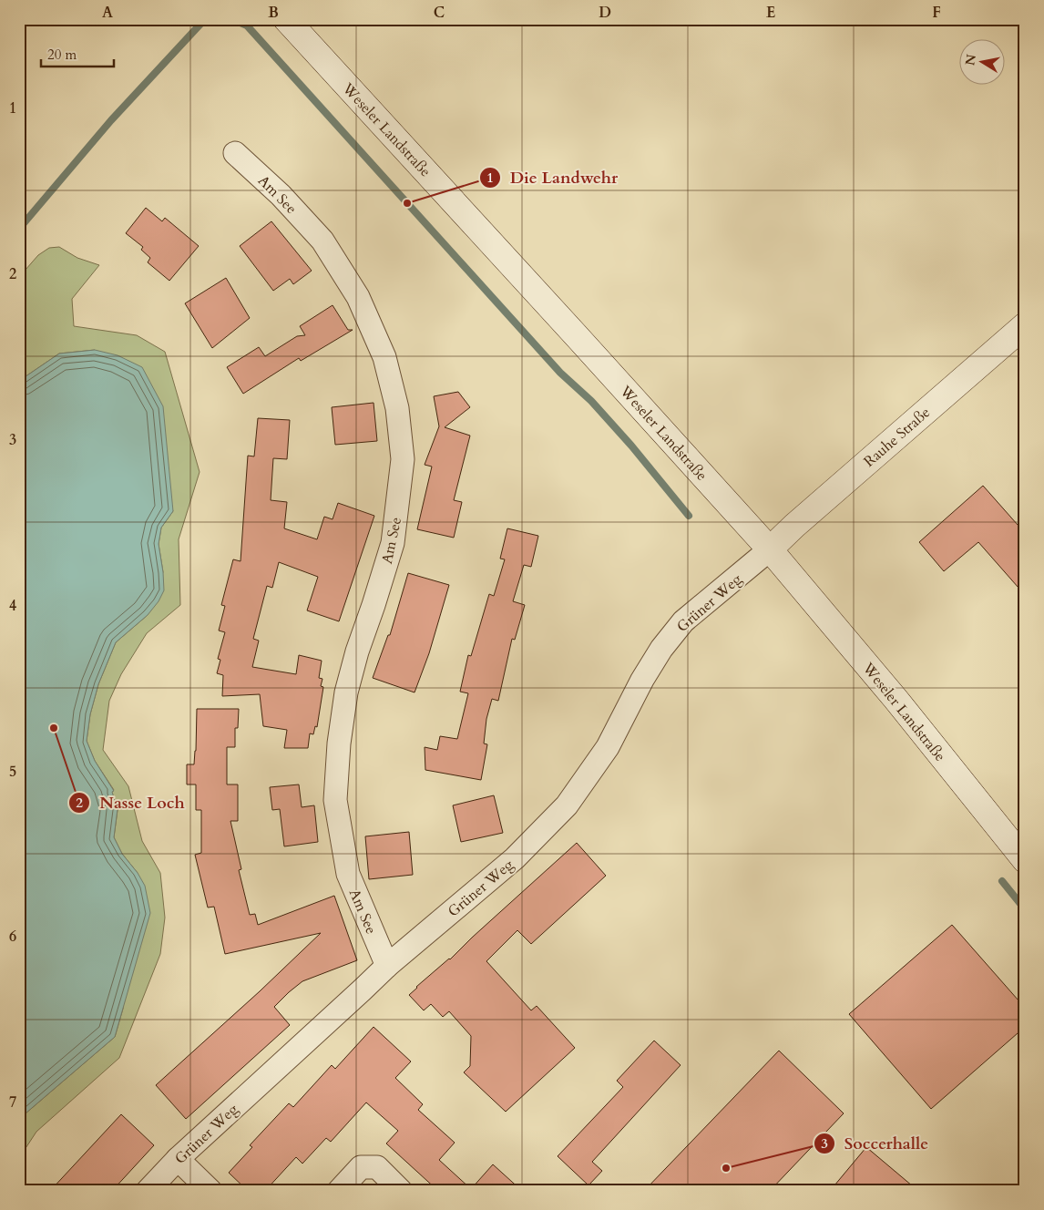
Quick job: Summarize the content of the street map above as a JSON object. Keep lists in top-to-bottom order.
{
  "streets": {
    "main road": ["Weseler Landstraße", "Rauhe Straße"],
    "street": ["Am See", "Grüner Weg"]
  },
  "crossings": [
    ["Weseler Landstraße", "Rauhe Straße"],
    ["Weseler Landstraße", "Grüner Weg"],
    ["Am See", "Grüner Weg"],
    ["Rauhe Straße", "Grüner Weg"]
  ],
  "places": ["Die Landwehr", "Nasse Loch", "Soccerhalle"],
  "scale_bar": "20 m",
  "north": "left",
  "grid": {
    "columns": [
      "A",
      "B",
      "C",
      "D",
      "E",
      "F"
    ],
    "rows": [
      "1",
      "2",
      "3",
      "4",
      "5",
      "6",
      "7"
    ]
  }
}
